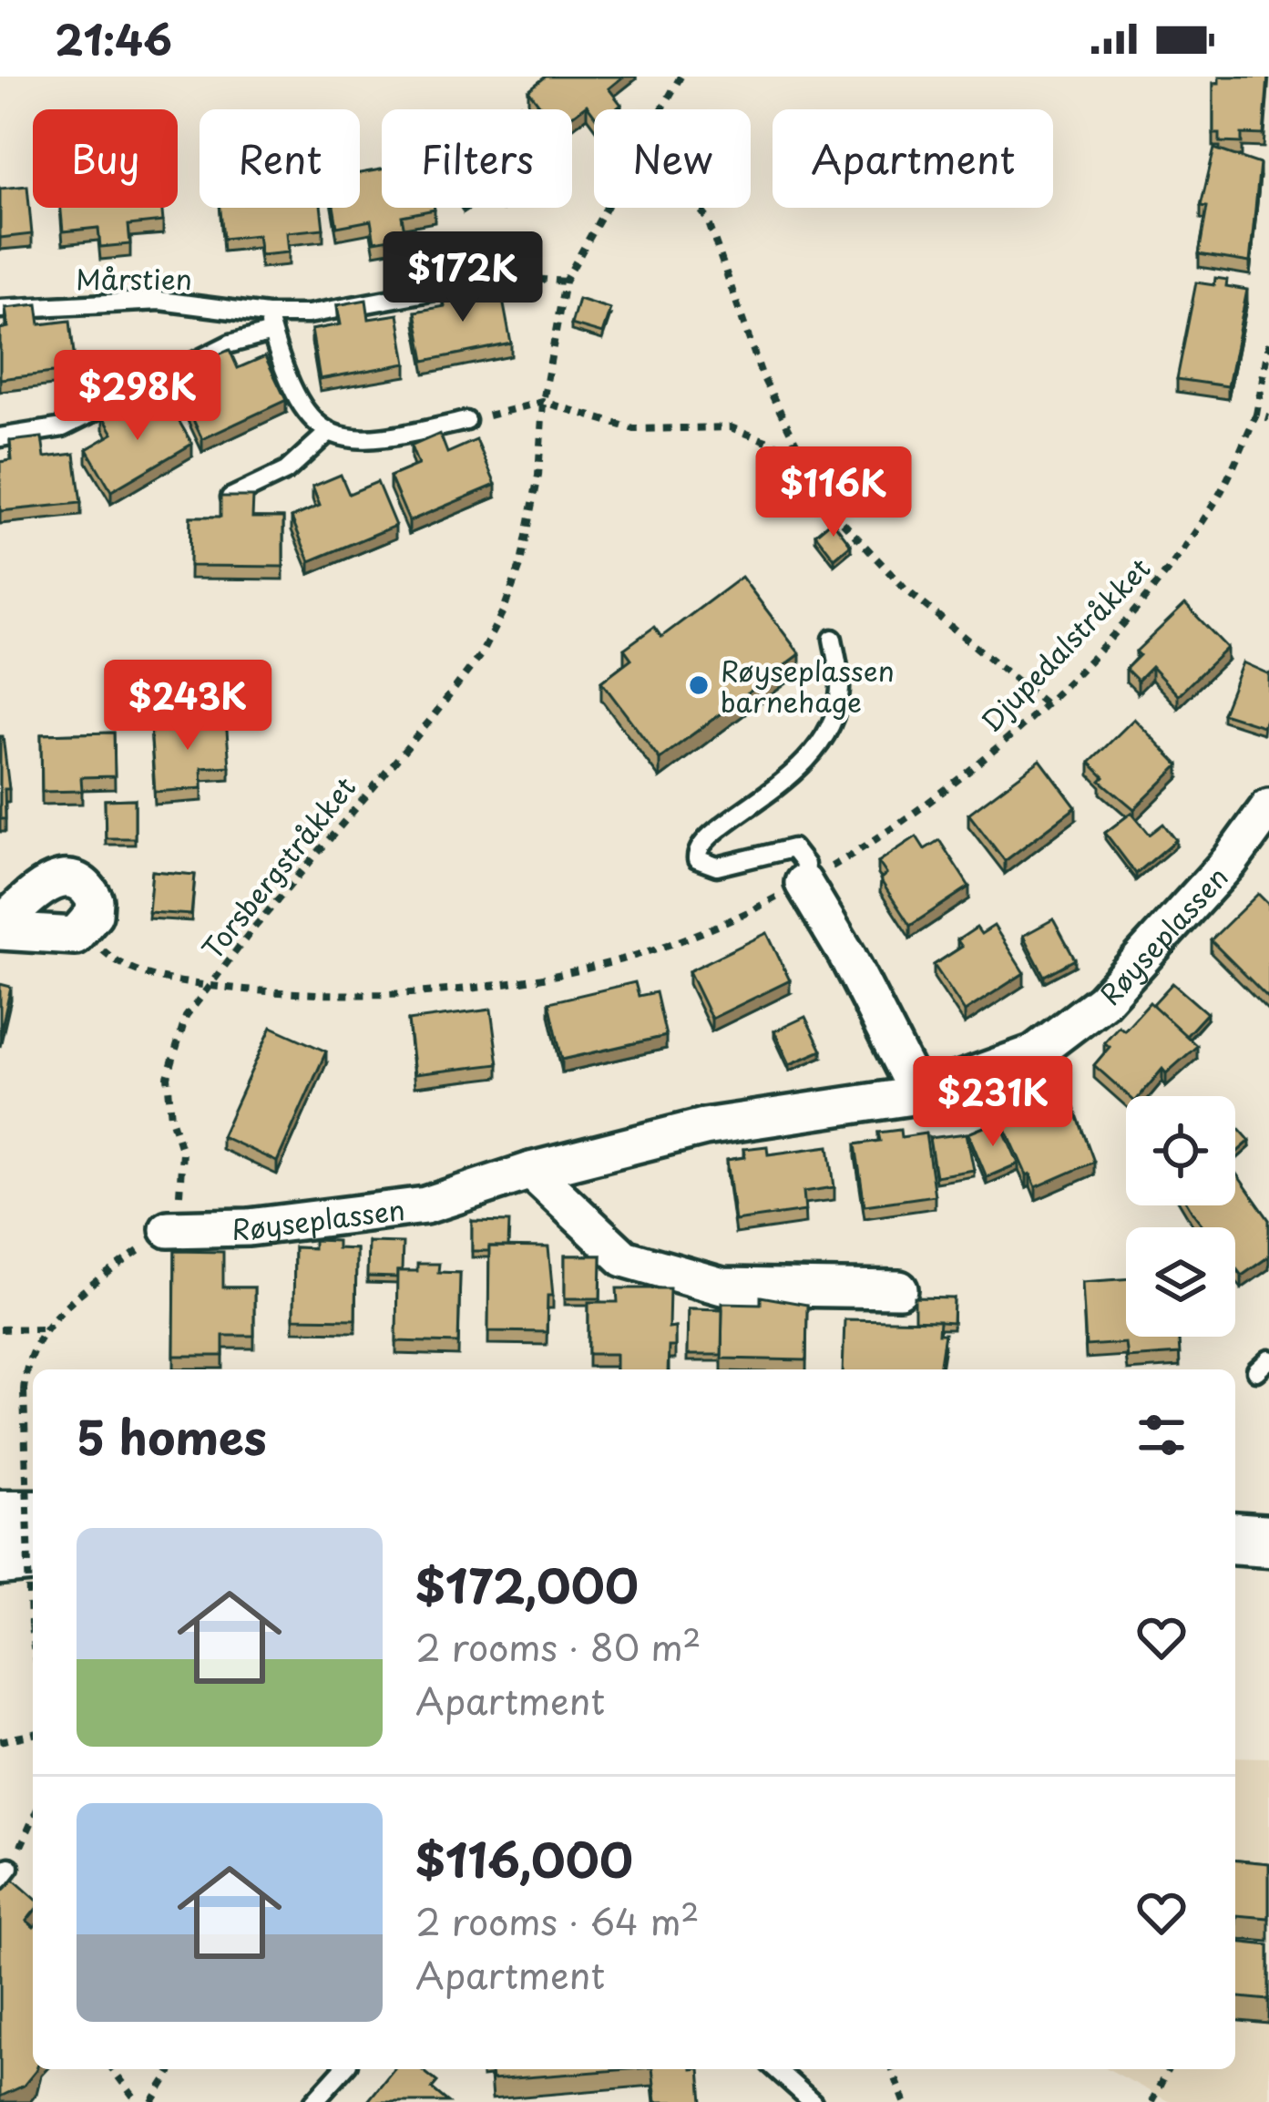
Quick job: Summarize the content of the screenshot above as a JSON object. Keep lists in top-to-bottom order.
{
  "streets": {
    "street": ["Røyseplassen"],
    "lane": ["Mårstien"],
    "path": ["Djupedalstråkket", "Torsbergstråkket"]
  },
  "crossings": [
    ["Djupedalstråkket", "Torsbergstråkket"],
    ["Torsbergstråkket", "Røyseplassen"]
  ],
  "places": ["Røyseplassen barnehage"],
  "page": {
    "status": "21:46",
    "chip": [
      "Buy",
      "Rent",
      "Filters",
      "New",
      "Apartment"
    ],
    "price": [
      "$172K",
      "$298K",
      "$116K",
      "$243K",
      "$231K"
    ],
    "heading": "5 homes",
    "list": [
      {
        "name": "$172,000",
        "note": "2 rooms · 80 m² · Apartment"
      },
      {
        "name": "$116,000",
        "note": "2 rooms · 64 m² · Apartment"
      }
    ]
  }
}
